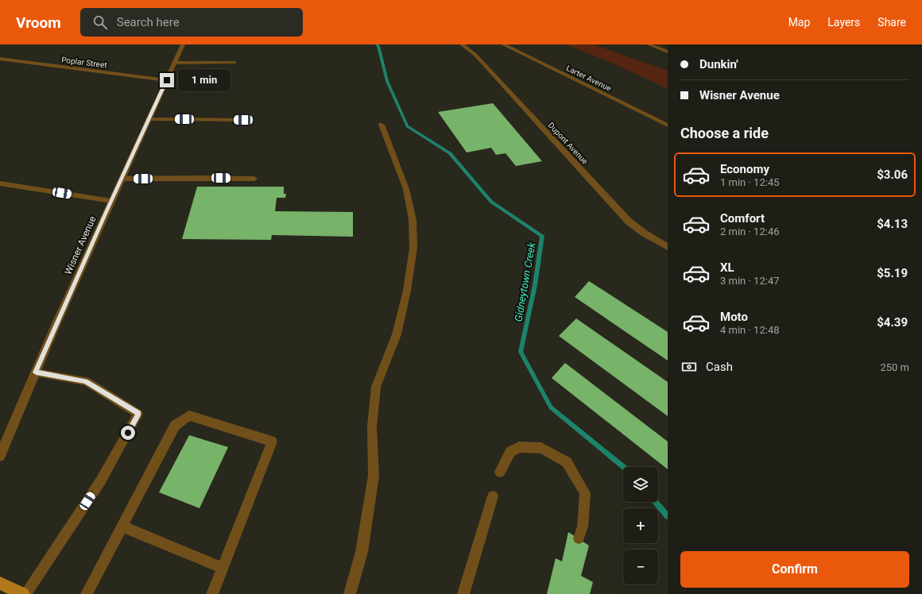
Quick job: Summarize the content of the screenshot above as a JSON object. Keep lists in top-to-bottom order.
{
  "streets": {
    "street": [
      "Poplar Street",
      "Larter Avenue",
      "Dupont Avenue",
      "Wisner Avenue"
    ]
  },
  "crossings": [
    ["Poplar Street", "Wisner Avenue"]
  ],
  "water": ["Gidneytown Creek"],
  "page": {
    "header": "Vroom",
    "search": "Search here",
    "nav": ["Map", "Layers", "Share"],
    "banner": ["Dunkin'", "Wisner Avenue"],
    "bubble": "1 min",
    "heading": "Choose a ride",
    "list": [
      {
        "name": "Economy",
        "note": "1 min · 12:45",
        "value": "$3.06"
      },
      {
        "name": "Comfort",
        "note": "2 min · 12:46",
        "value": "$4.13"
      },
      {
        "name": "XL",
        "note": "3 min · 12:47",
        "value": "$5.19"
      },
      {
        "name": "Moto",
        "note": "4 min · 12:48",
        "value": "$4.39"
      }
    ],
    "pay": ["Cash", "250 m"],
    "map_buttons": ["+", "−"],
    "buttons": "Confirm"
  }
}
